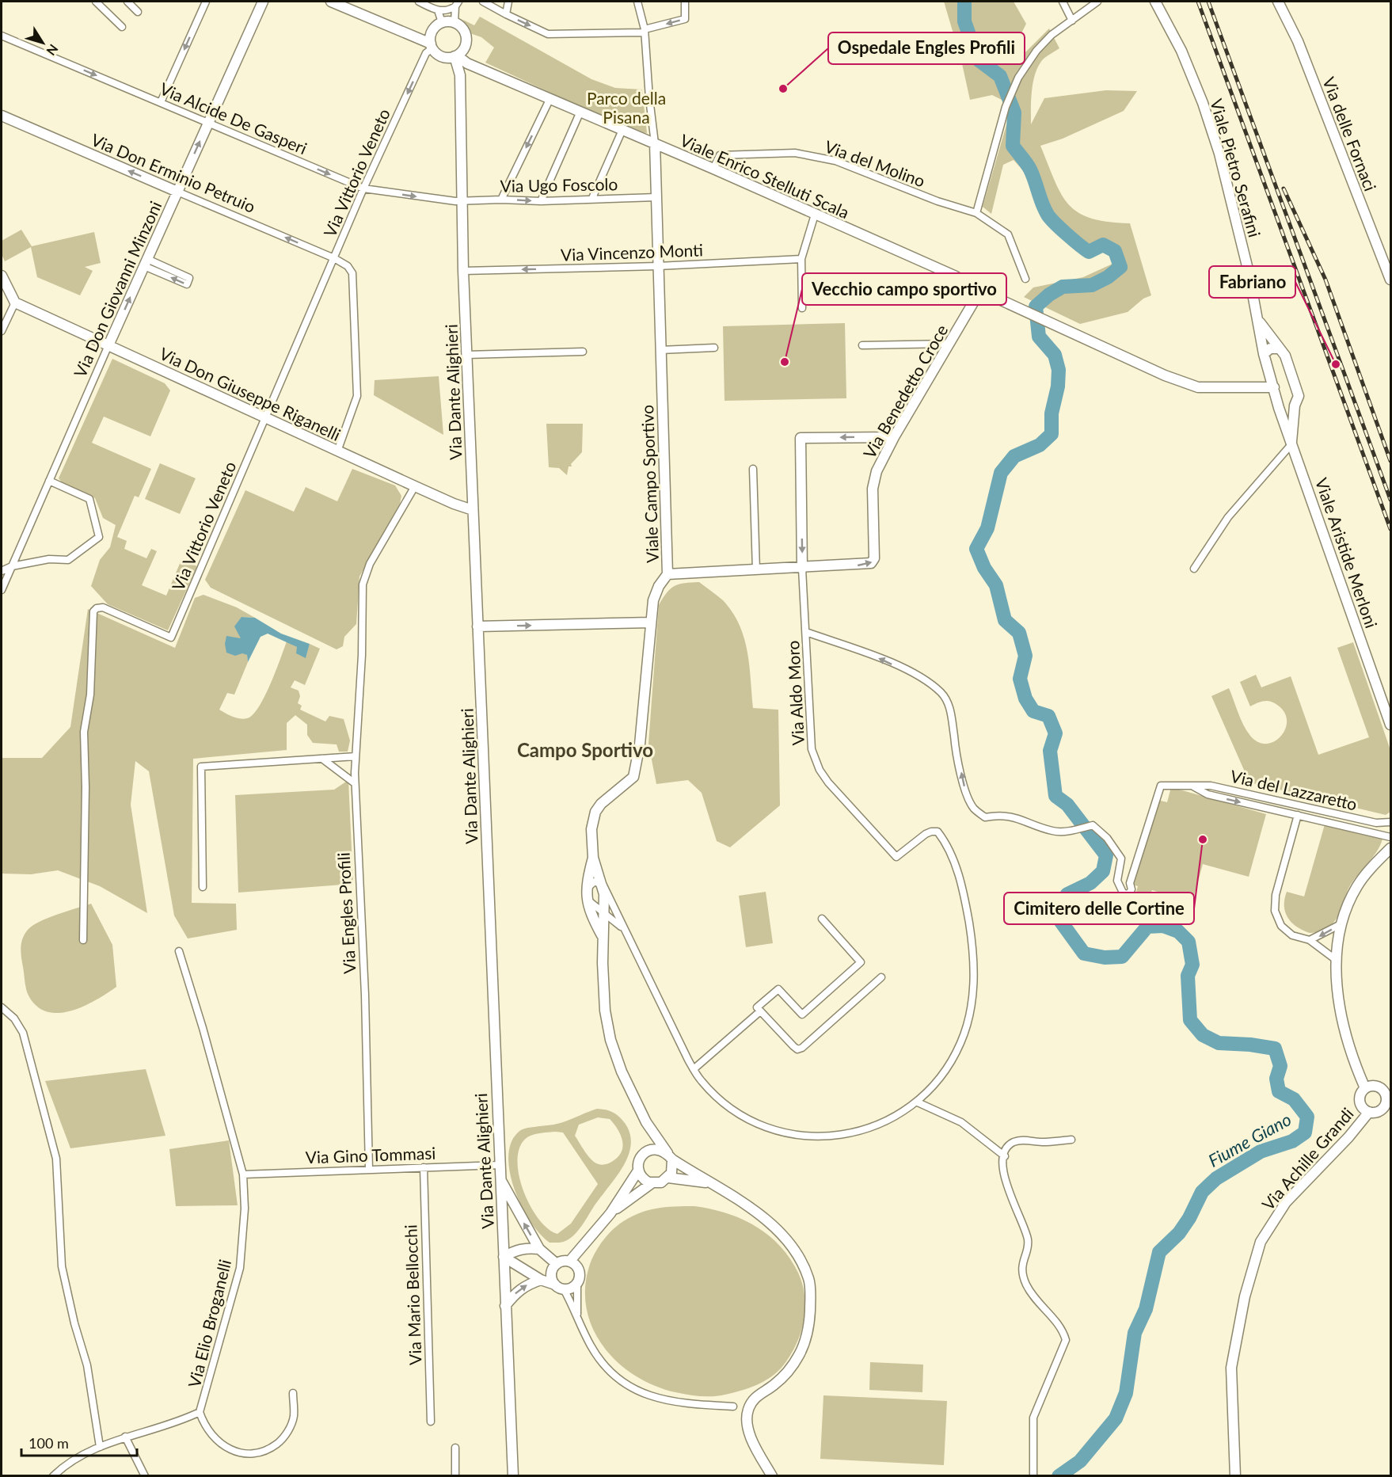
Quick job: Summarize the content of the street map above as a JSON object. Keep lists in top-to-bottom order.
{
  "streets": {
    "street": [
      "Via Alcide De Gasperi",
      "Via delle Fornaci",
      "Via del Molino",
      "Viale Pietro Serafini",
      "Via Don Erminio Petruio",
      "Via Vittorio Veneto",
      "Viale Enrico Stelluti Scala",
      "Via Ugo Foscolo",
      "Via Vincenzo Monti",
      "Via Don Giovanni Minzoni",
      "Via Benedetto Croce",
      "Via Dante Alighieri",
      "Via Don Giuseppe Riganelli",
      "Viale Campo Sportivo",
      "Viale Aristide Merloni",
      "Via Aldo Moro",
      "Via del Lazzaretto",
      "Via Engles Profili",
      "Via Gino Tommasi",
      "Via Achille Grandi",
      "Via Mario Bellocchi",
      "Via Elio Broganelli"
    ]
  },
  "crossings": [
    ["Via Alcide De Gasperi", "Via Vittorio Veneto"],
    ["Via Alcide De Gasperi", "Via Ugo Foscolo"],
    ["Via Alcide De Gasperi", "Via Don Giovanni Minzoni"],
    ["Via Alcide De Gasperi", "Via Dante Alighieri"],
    ["Via del Molino", "Viale Enrico Stelluti Scala"],
    ["Viale Pietro Serafini", "Viale Aristide Merloni"],
    ["Via Don Erminio Petruio", "Via Vittorio Veneto"],
    ["Via Don Erminio Petruio", "Via Don Giovanni Minzoni"],
    ["Via Don Erminio Petruio", "Via Don Giuseppe Riganelli"],
    ["Via Vittorio Veneto", "Viale Enrico Stelluti Scala"],
    ["Via Vittorio Veneto", "Via Dante Alighieri"],
    ["Via Vittorio Veneto", "Via Don Giuseppe Riganelli"],
    ["Viale Enrico Stelluti Scala", "Via Benedetto Croce"],
    ["Viale Enrico Stelluti Scala", "Via Dante Alighieri"],
    ["Viale Enrico Stelluti Scala", "Viale Campo Sportivo"],
    ["Via Ugo Foscolo", "Via Dante Alighieri"],
    ["Via Ugo Foscolo", "Viale Campo Sportivo"],
    ["Via Vincenzo Monti", "Via Dante Alighieri"],
    ["Via Vincenzo Monti", "Viale Campo Sportivo"],
    ["Via Don Giovanni Minzoni", "Via Don Giuseppe Riganelli"],
    ["Via Benedetto Croce", "Viale Campo Sportivo"],
    ["Via Benedetto Croce", "Via Aldo Moro"],
    ["Via Dante Alighieri", "Via Don Giuseppe Riganelli"],
    ["Via Dante Alighieri", "Via Gino Tommasi"],
    ["Via Don Giuseppe Riganelli", "Via Engles Profili"],
    ["Viale Campo Sportivo", "Via Aldo Moro"],
    ["Via Aldo Moro", "Via del Lazzaretto"],
    ["Via del Lazzaretto", "Via Achille Grandi"],
    ["Via Engles Profili", "Via Gino Tommasi"],
    ["Via Gino Tommasi", "Via Mario Bellocchi"],
    ["Via Gino Tommasi", "Via Elio Broganelli"]
  ],
  "one_way": ["Via Alcide De Gasperi", "Via Don Erminio Petruio", "Via Vincenzo Monti"],
  "districts": ["Campo Sportivo"],
  "water": ["Fiume Giano"],
  "parks": ["Parco della Pisana"],
  "places": [
    "Ospedale Engles Profili",
    "Vecchio campo sportivo",
    "Fabriano",
    "Cimitero delle Cortine"
  ],
  "scale_bar": "100 m",
  "north": "bottom right"
}
